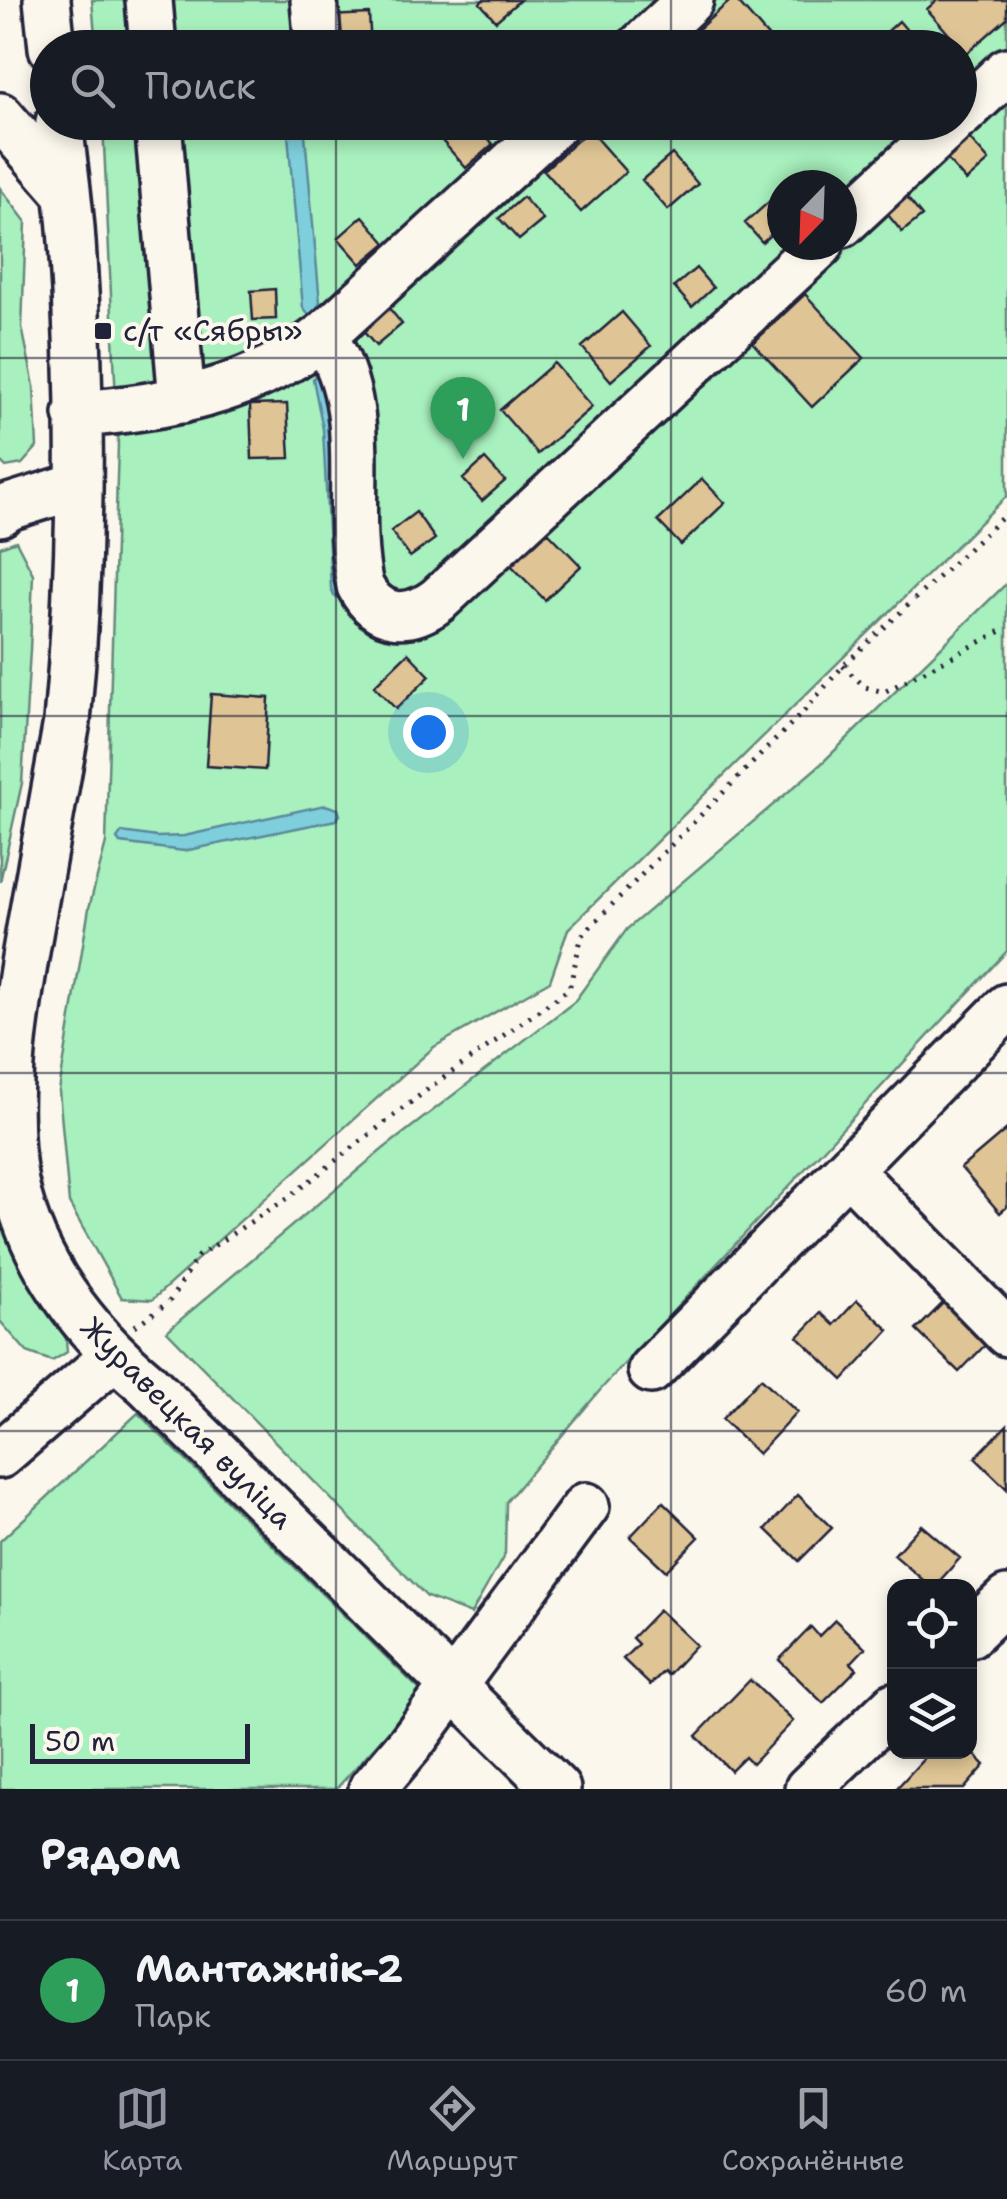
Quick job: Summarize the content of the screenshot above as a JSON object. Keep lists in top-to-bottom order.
{
  "streets": {
    "street": ["Журавецкая вуліца"]
  },
  "places": {
    "transit": ["с/т «Сябры»"]
  },
  "scale_bar": "50 m",
  "north": "bottom left",
  "page": {
    "search": "Поиск",
    "pins": "1",
    "scale": "50 m",
    "heading": "Рядом",
    "list": [
      {
        "mark": "1",
        "name": "Мантажнік-2",
        "note": "Парк",
        "value": "60 m"
      }
    ],
    "nav": ["Карта", "Маршрут", "Сохранённые"]
  }
}
